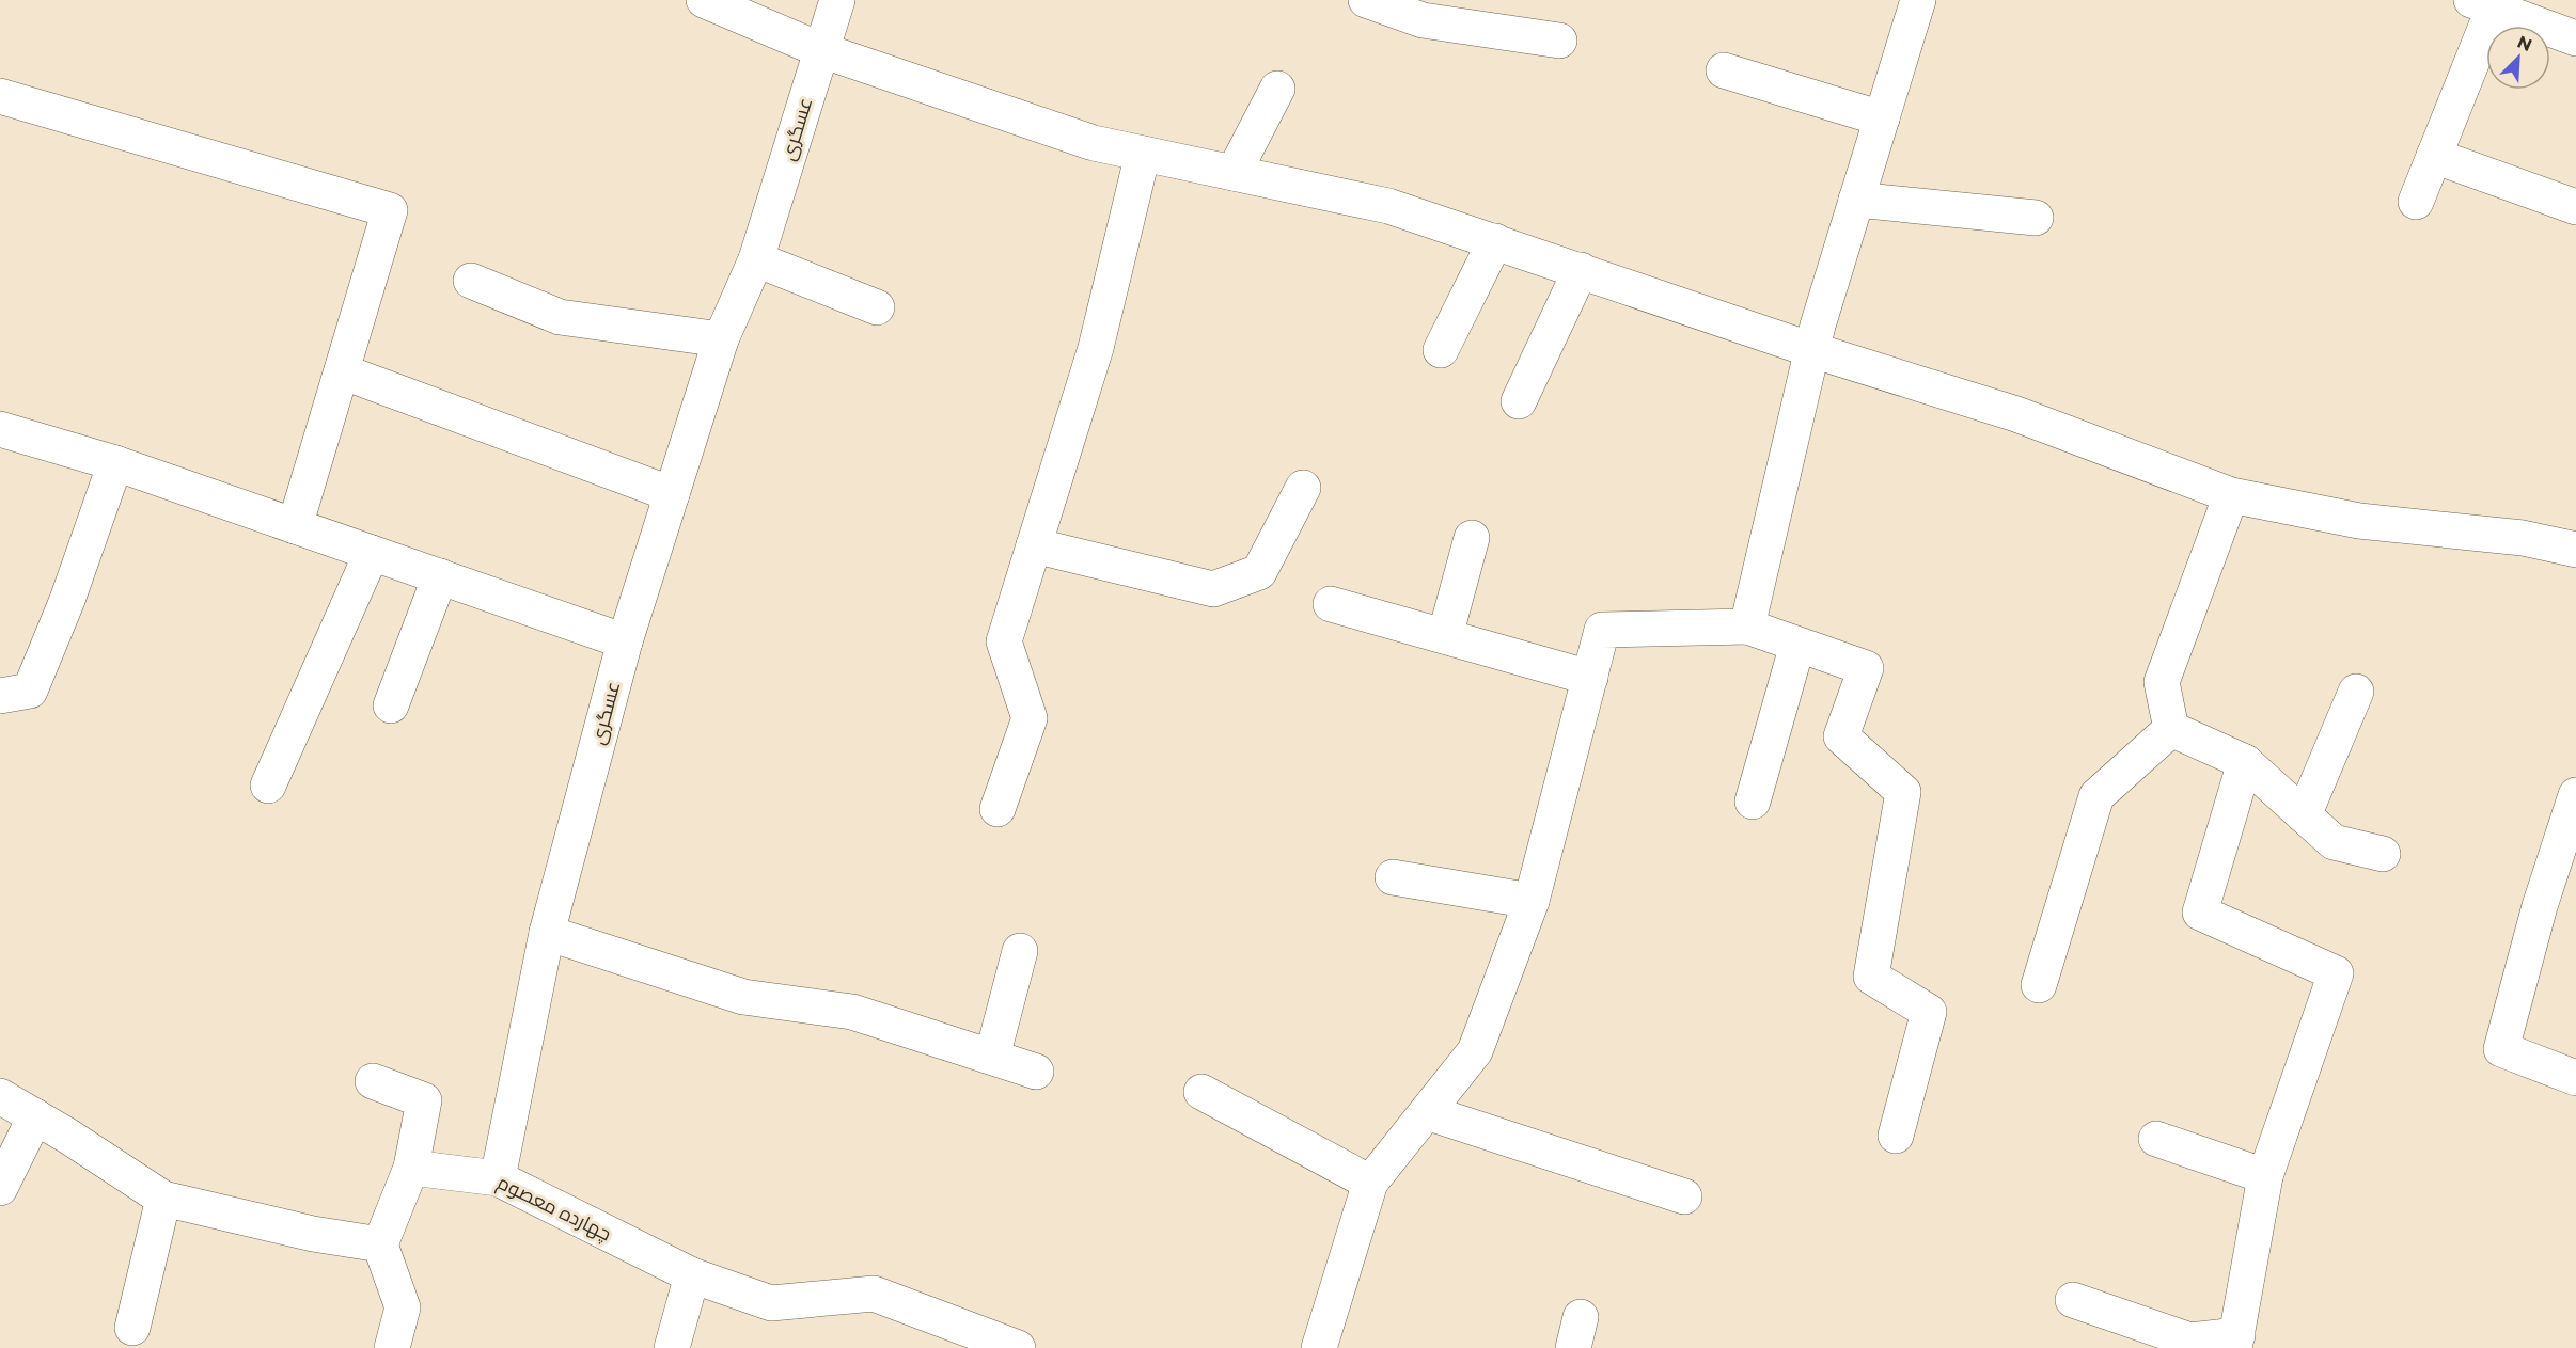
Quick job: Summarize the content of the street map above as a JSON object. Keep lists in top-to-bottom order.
{
  "streets": {
    "street": ["عسگری", "چهارده معصوم"]
  },
  "crossings": [
    ["عسگری", "چهارده معصوم"]
  ],
  "north": "top right"
}
